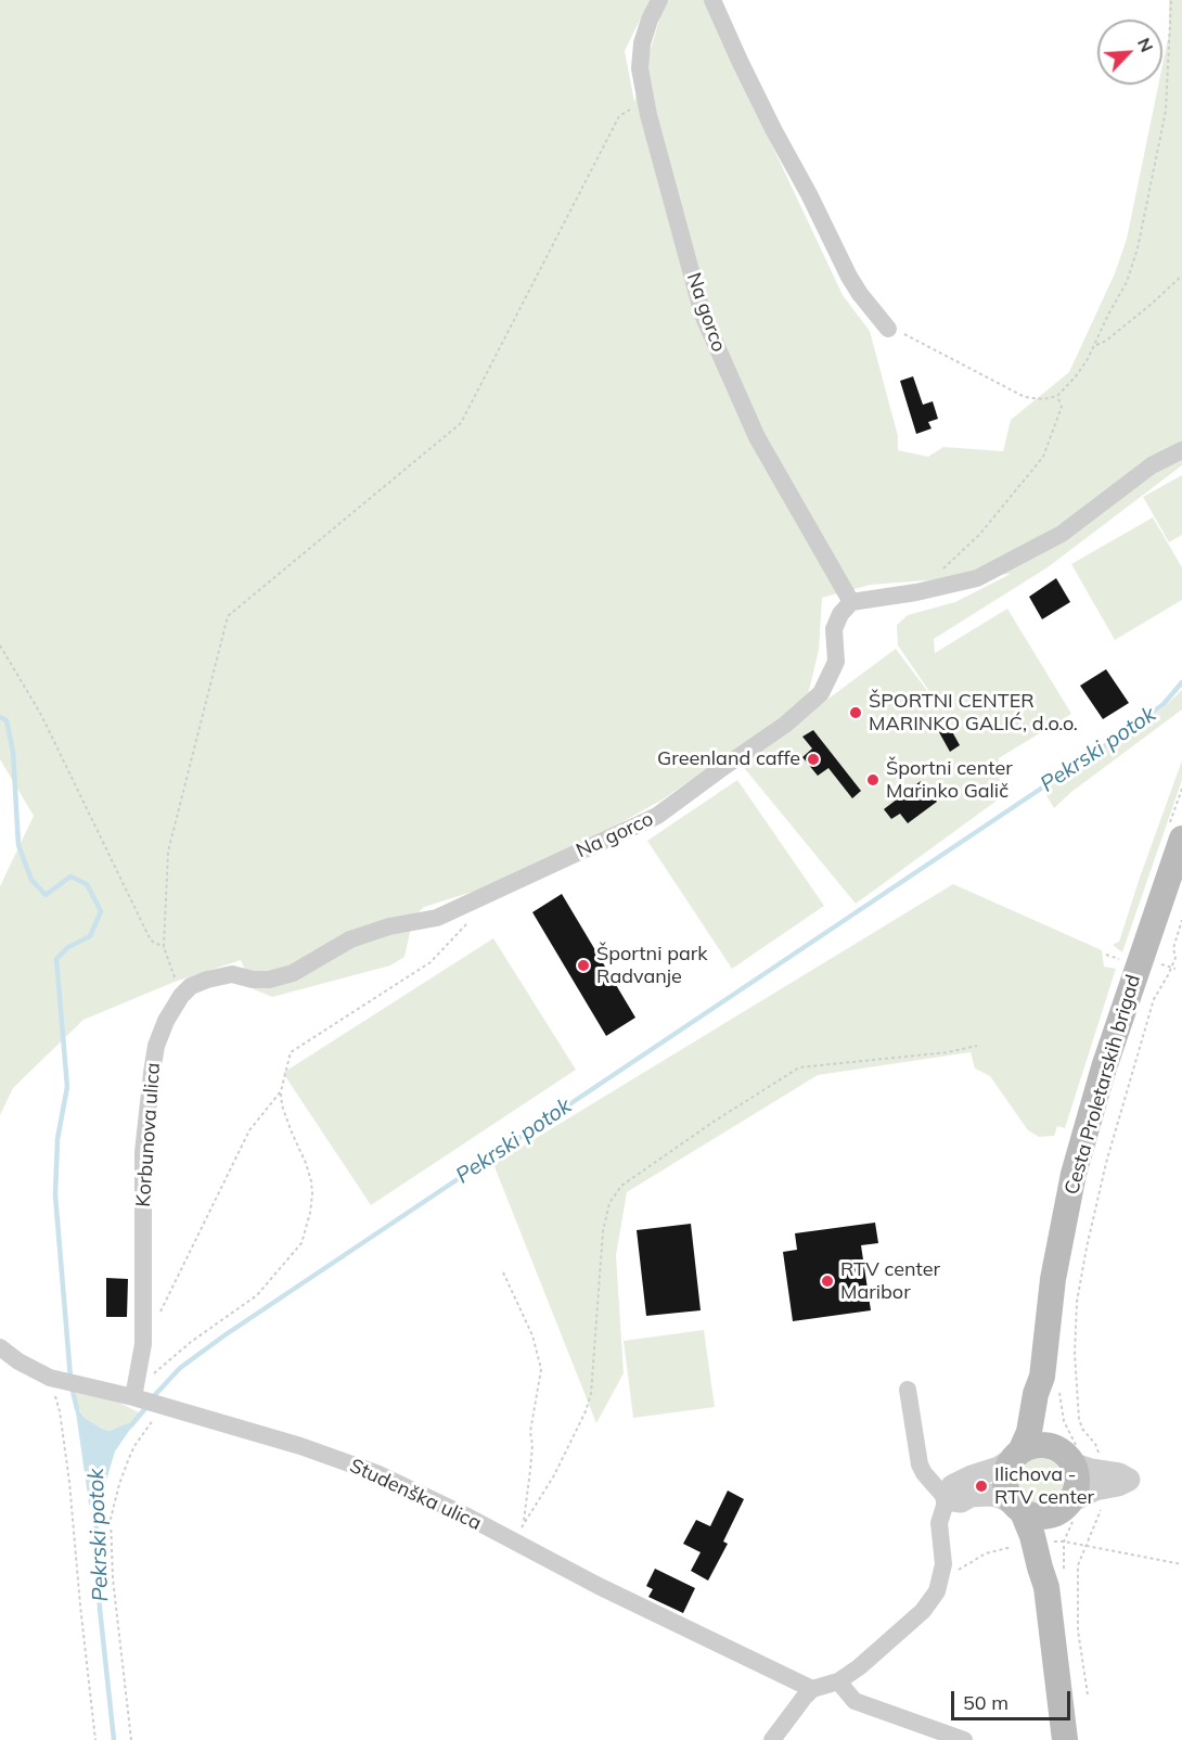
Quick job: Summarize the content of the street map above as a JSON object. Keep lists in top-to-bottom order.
{
  "streets": {
    "main road": ["Cesta Proletarskih brigad"],
    "street": ["Na gorco", "Korbunova ulica", "Studenška ulica"]
  },
  "crossings": [
    ["Na gorco", "Korbunova ulica"],
    ["Korbunova ulica", "Studenška ulica"]
  ],
  "water": ["Pekrski potok"],
  "places": [
    "ŠPORTNI CENTER MARINKO GALIĆ, d.o.o.",
    "Greenland caffe",
    "Športni center Marinko Galič",
    "Športni park Radvanje",
    "RTV center Maribor",
    "Ilichova - RTV center"
  ],
  "scale_bar": "50 m",
  "north": "top right"
}
